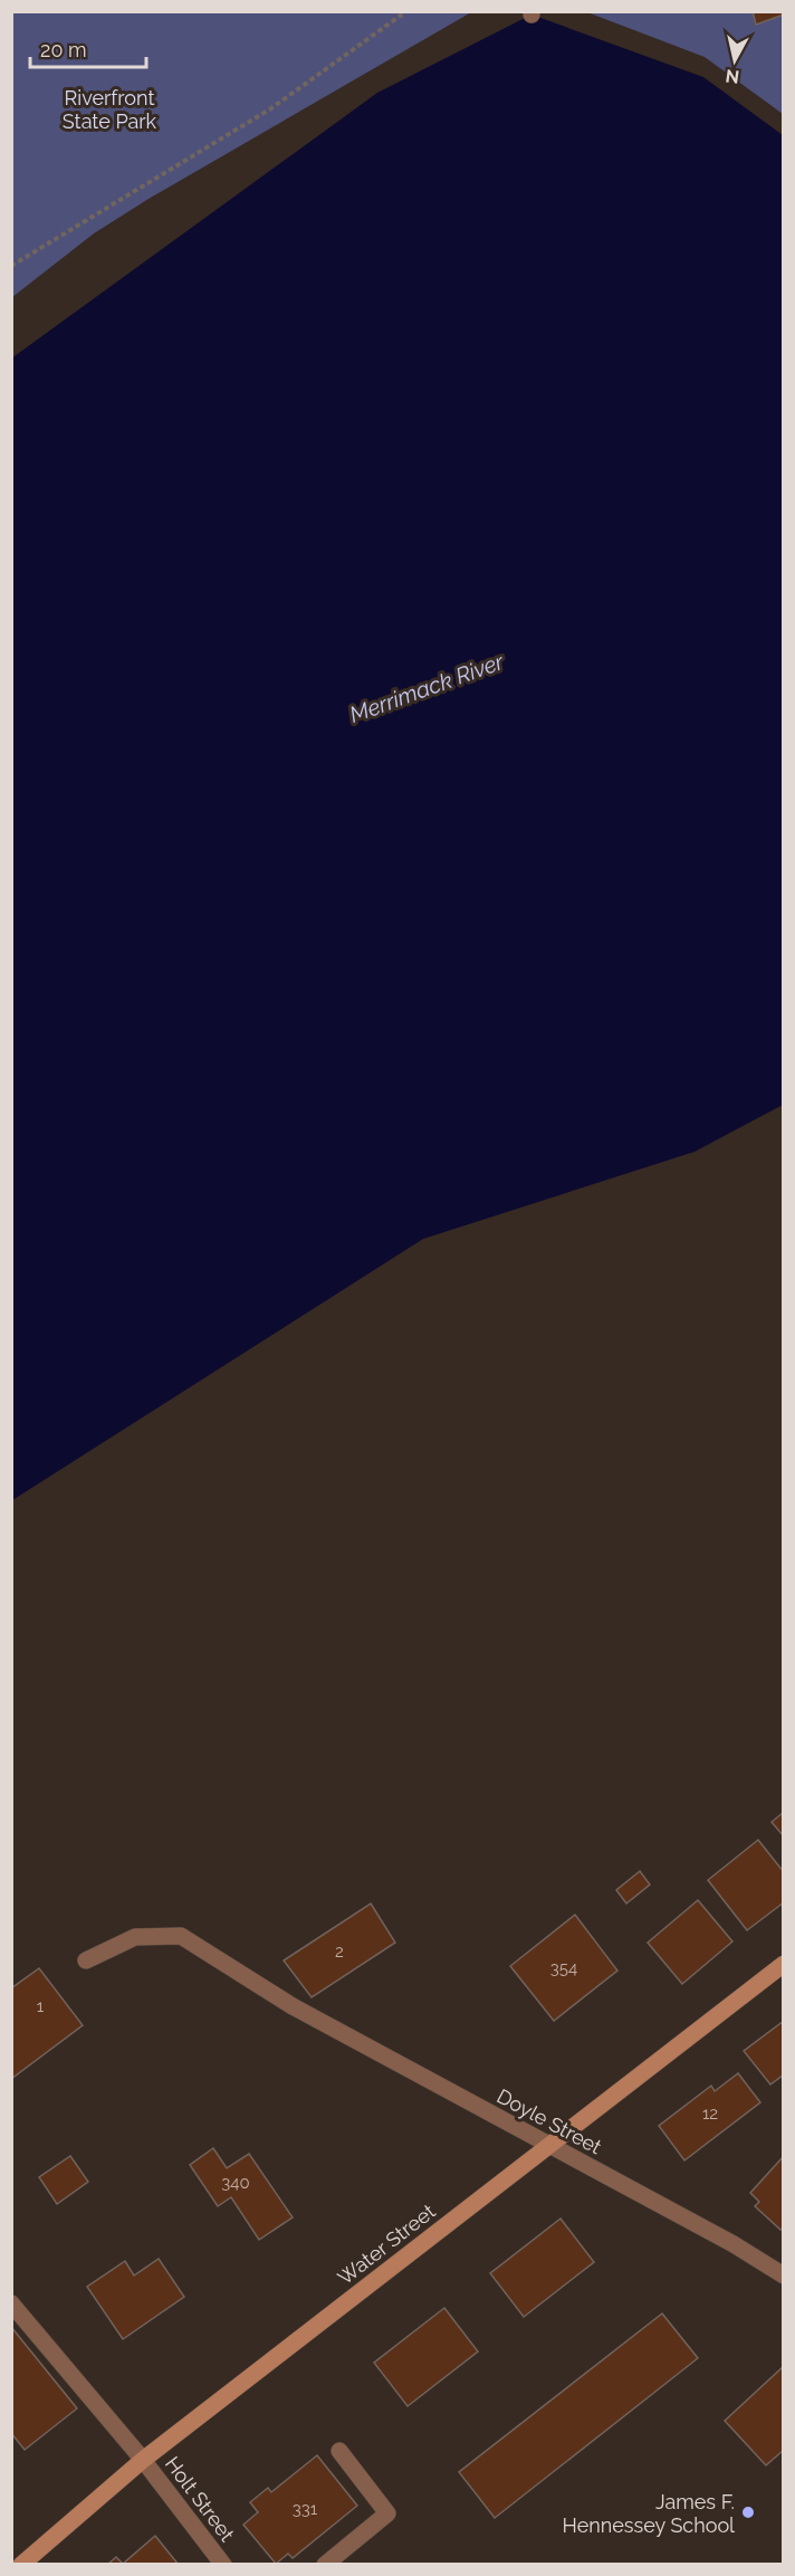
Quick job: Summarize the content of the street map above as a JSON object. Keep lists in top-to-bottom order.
{
  "streets": {
    "main road": ["Water Street"],
    "street": ["Doyle Street", "Holt Street"]
  },
  "crossings": [
    ["Doyle Street", "Water Street"],
    ["Water Street", "Holt Street"]
  ],
  "water": ["Merrimack River"],
  "parks": ["Riverfront State Park"],
  "places": ["James F. Hennessey School"],
  "house_numbers": [
    "2",
    "354",
    "1",
    "12",
    "340",
    "331"
  ],
  "scale_bar": "20 m",
  "north": "bottom"
}
